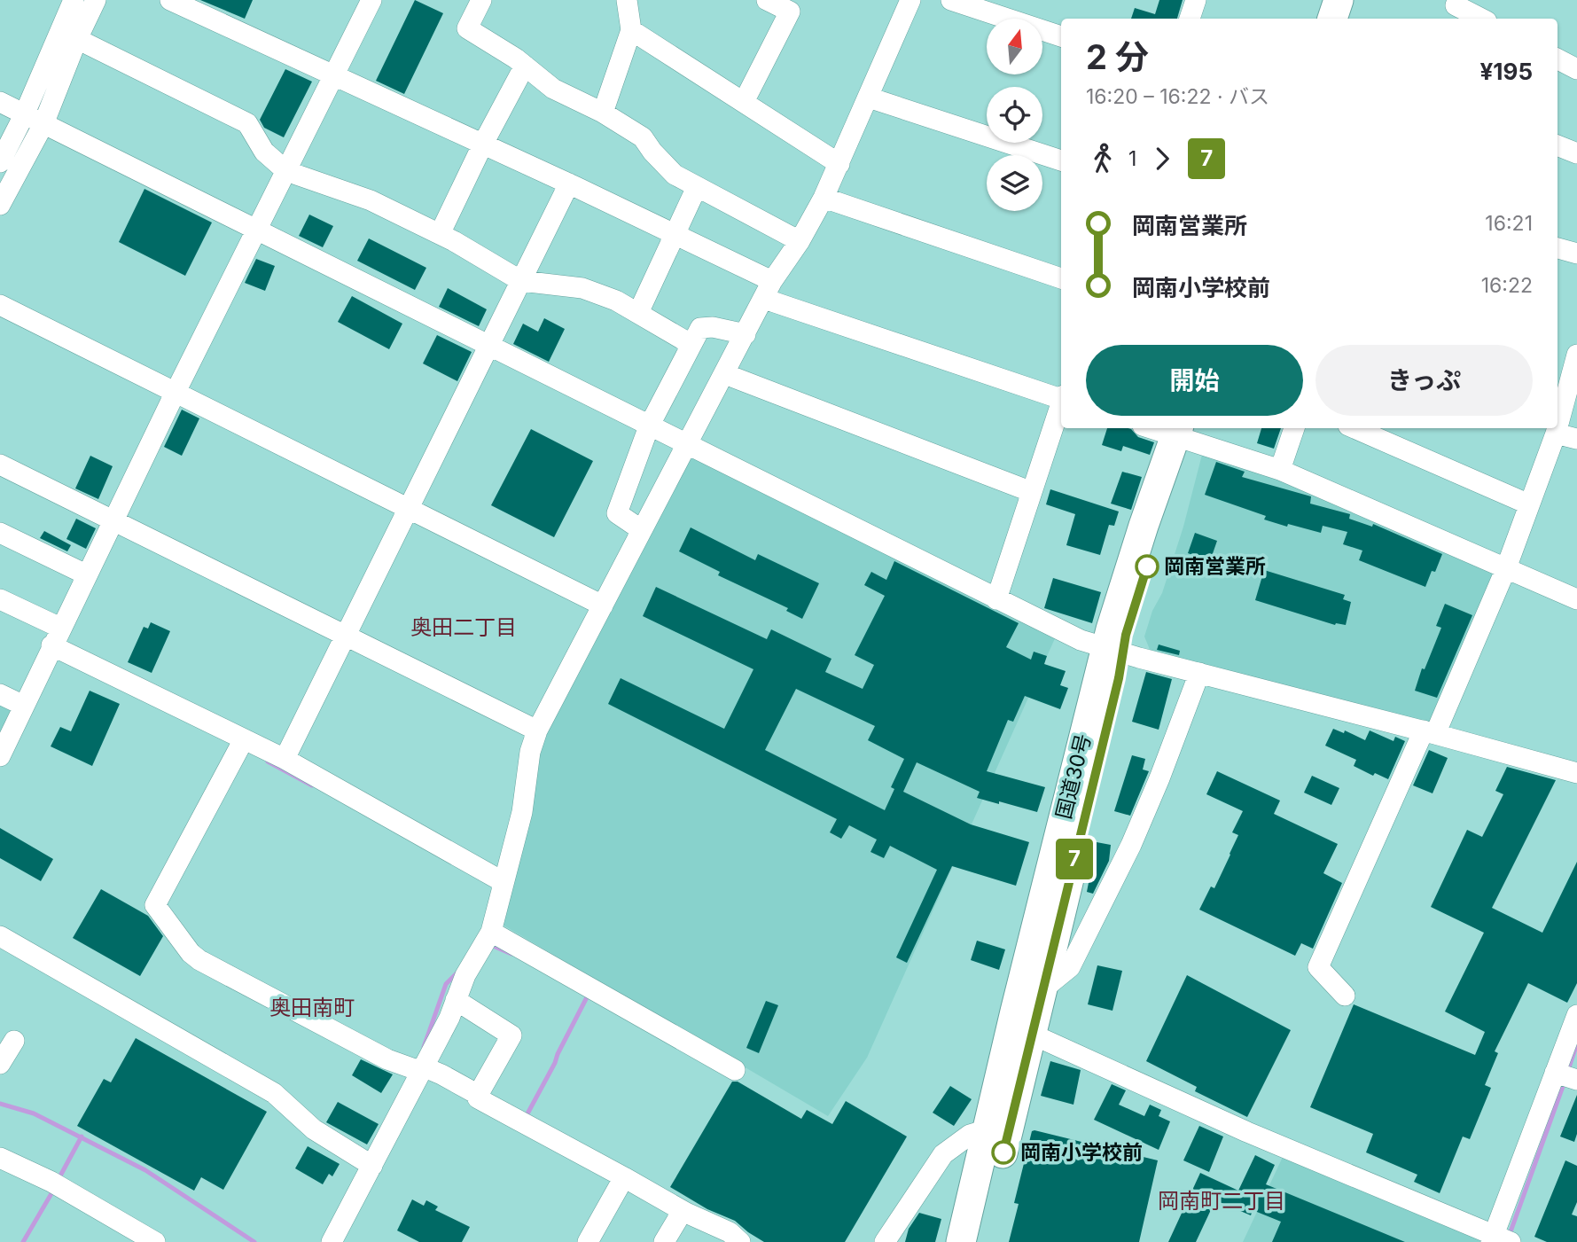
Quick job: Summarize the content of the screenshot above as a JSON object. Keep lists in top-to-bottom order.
{
  "streets": {
    "highway": ["国道30号"]
  },
  "districts": ["奥田二丁目", "奥田南町", "岡南町二丁目"],
  "places": ["岡南営業所", "岡南小学校前"],
  "lines": ["bus line 7"],
  "north": "top",
  "page": {
    "on_map": "7",
    "heading": ["2 分", "16:20 – 16:22 · バス", "¥195"],
    "legs": ["1", "7"],
    "list": [
      {
        "name": "岡南営業所",
        "value": "16:21"
      },
      {
        "name": "岡南小学校前",
        "value": "16:22"
      }
    ],
    "buttons": ["開始", "きっぷ"]
  }
}
